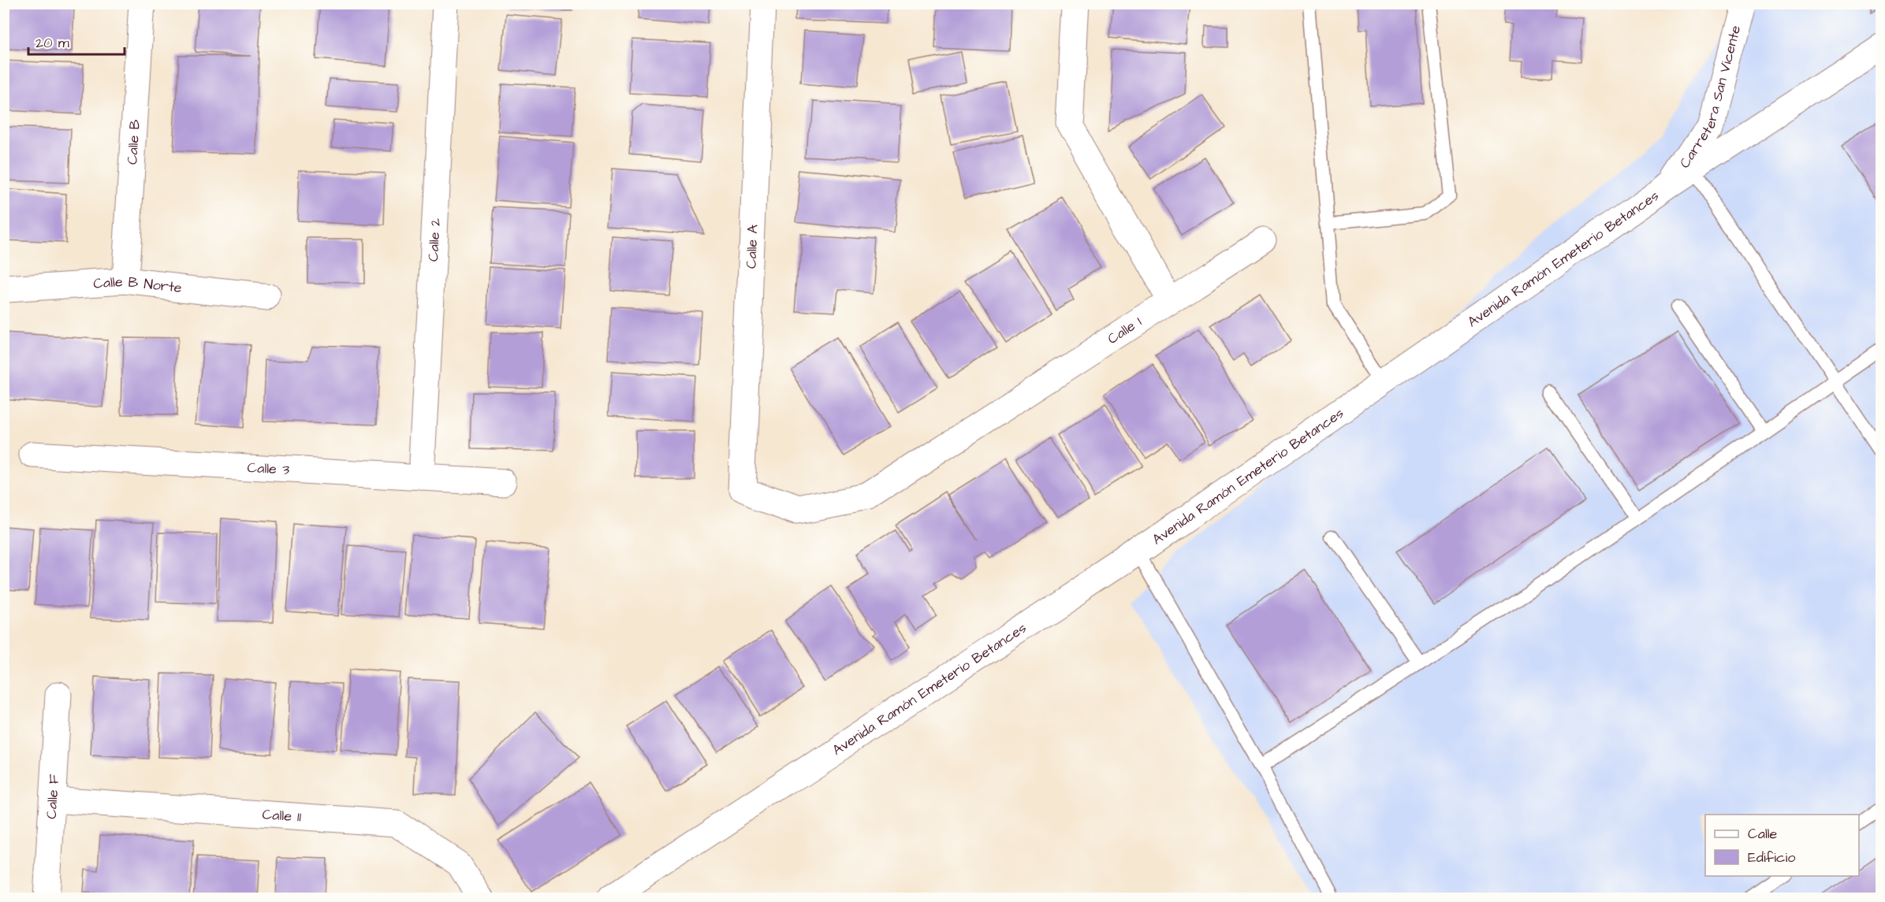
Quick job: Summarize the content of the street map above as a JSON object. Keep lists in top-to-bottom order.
{
  "streets": {
    "street": [
      "Carretera San Vicente",
      "Calle B",
      "Calle 2",
      "Calle A",
      "Avenida Ramón Emeterio Betances",
      "Calle B Norte",
      "Calle 1",
      "Calle 3",
      "Calle F",
      "Calle 11"
    ]
  },
  "crossings": [
    ["Carretera San Vicente", "Avenida Ramón Emeterio Betances"],
    ["Calle B", "Calle B Norte"],
    ["Calle 2", "Calle 3"],
    ["Calle A", "Calle 1"],
    ["Calle F", "Calle 11"]
  ],
  "legend": ["Calle", "Edificio"],
  "scale_bar": "20 m"
}
